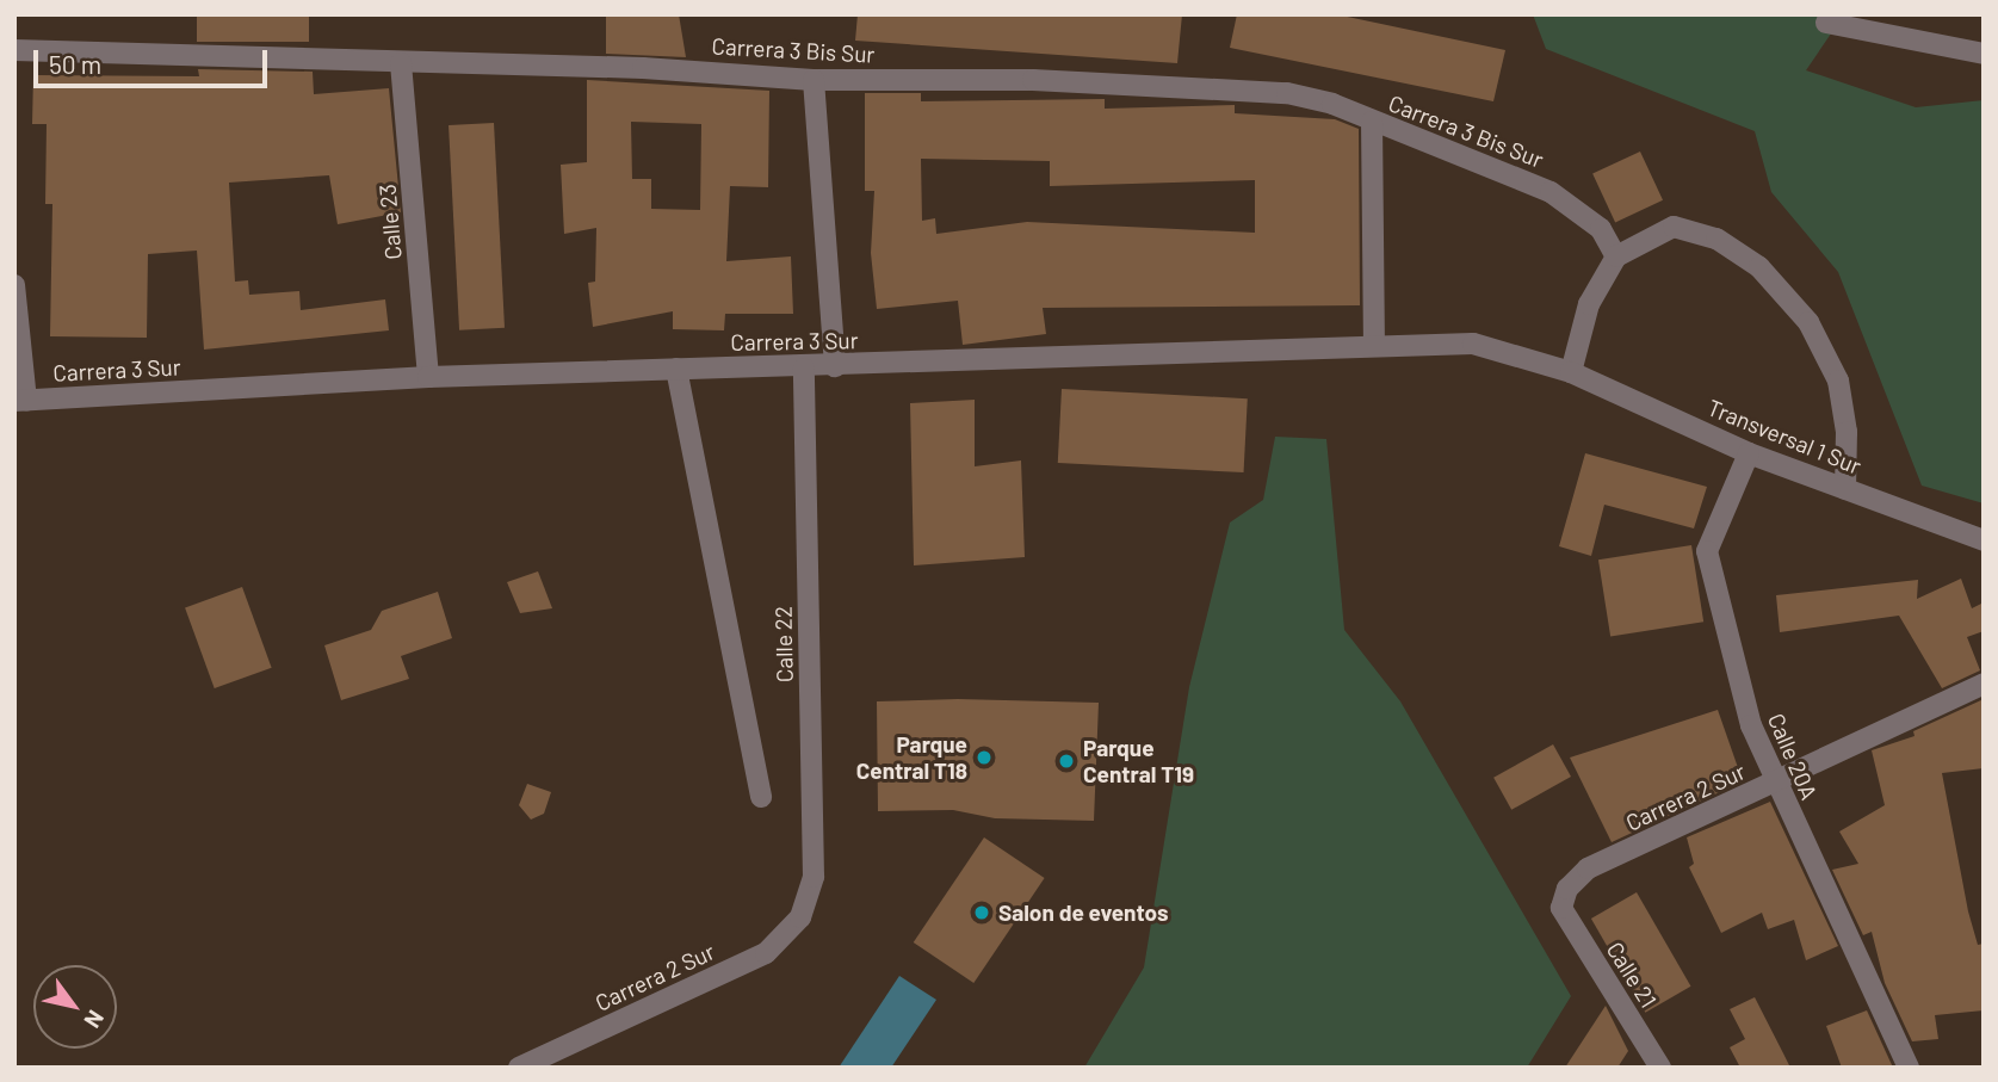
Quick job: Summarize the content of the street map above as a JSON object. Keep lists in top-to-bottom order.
{
  "streets": {
    "street": [
      "Carrera 3 Bis Sur",
      "Calle 23",
      "Carrera 3 Sur",
      "Transversal 1 Sur",
      "Calle 22",
      "Calle 20A",
      "Carrera 2 Sur",
      "Calle 21"
    ]
  },
  "crossings": [
    ["Carrera 3 Bis Sur", "Calle 23"],
    ["Calle 23", "Carrera 3 Sur"],
    ["Carrera 3 Sur", "Transversal 1 Sur"],
    ["Carrera 3 Sur", "Calle 22"],
    ["Transversal 1 Sur", "Calle 20A"],
    ["Calle 22", "Carrera 2 Sur"],
    ["Calle 20A", "Carrera 2 Sur"],
    ["Carrera 2 Sur", "Calle 21"]
  ],
  "places": ["Parque Central T18", "Parque Central T19", "Salon de eventos"],
  "scale_bar": "50 m",
  "north": "bottom right"
}
